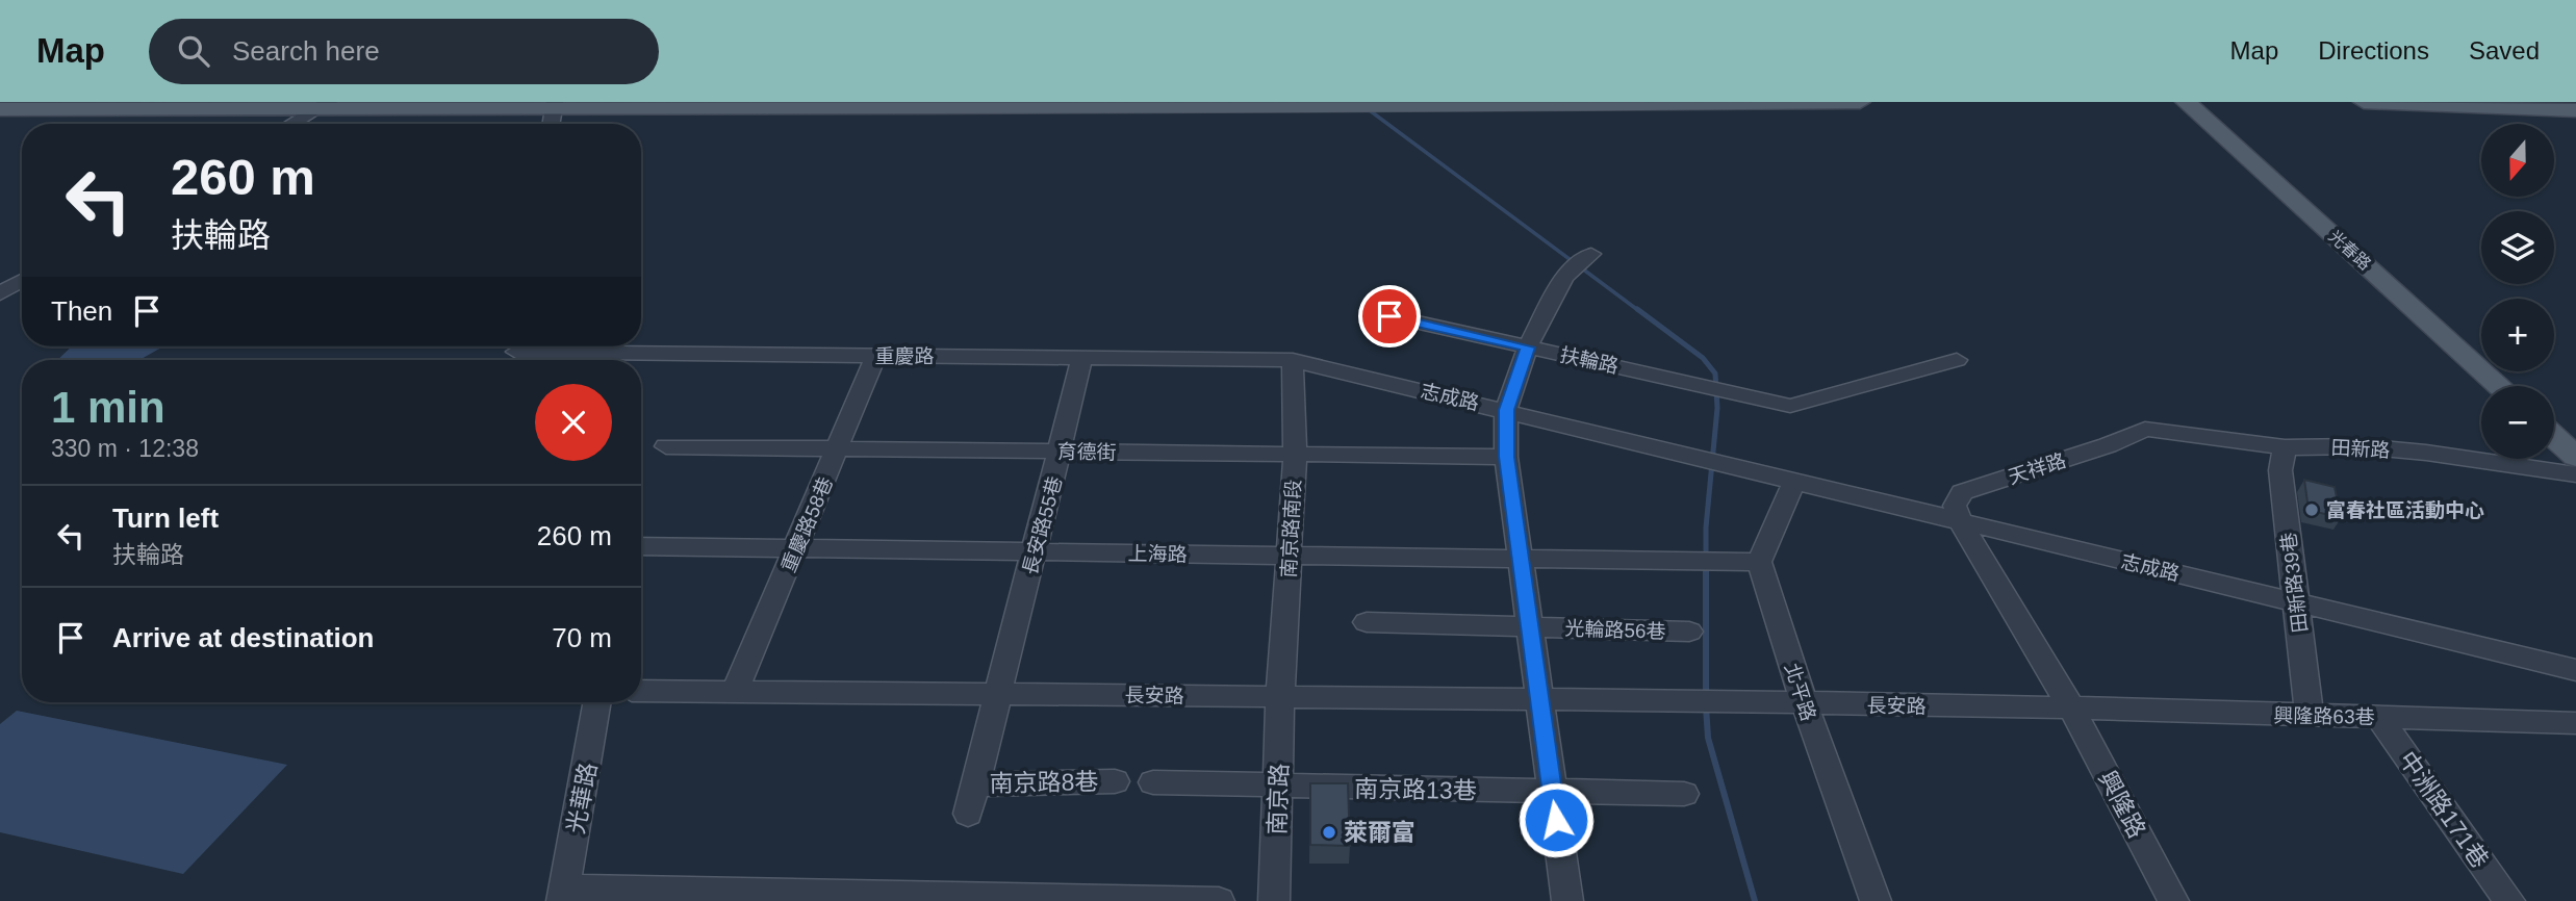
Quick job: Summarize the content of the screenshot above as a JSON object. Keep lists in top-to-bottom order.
{
  "streets": {
    "main road": ["光春路"],
    "street": [
      "重慶路",
      "扶輪路",
      "志成路",
      "田新路",
      "育德街",
      "天祥路",
      "重慶路58巷",
      "長安路55巷",
      "南京路南段",
      "上海路",
      "田新路39巷",
      "光輪路56巷",
      "北平路",
      "長安路",
      "興隆路63巷",
      "南京路8巷",
      "南京路13巷",
      "光華路",
      "南京路",
      "興隆路",
      "中洲路171巷"
    ]
  },
  "crossings": [
    ["重慶路", "志成路"],
    ["重慶路", "重慶路58巷"],
    ["重慶路", "長安路55巷"],
    ["重慶路", "南京路南段"],
    ["志成路", "天祥路"],
    ["志成路", "南京路南段"],
    ["志成路", "田新路39巷"],
    ["志成路", "興隆路"],
    ["田新路", "天祥路"],
    ["田新路", "田新路39巷"],
    ["育德街", "重慶路58巷"],
    ["育德街", "長安路55巷"],
    ["育德街", "南京路南段"],
    ["天祥路", "興隆路"],
    ["重慶路58巷", "上海路"],
    ["重慶路58巷", "長安路"],
    ["長安路55巷", "上海路"],
    ["長安路55巷", "長安路"],
    ["長安路55巷", "南京路8巷"],
    ["南京路南段", "上海路"],
    ["南京路南段", "長安路"],
    ["南京路南段", "南京路"],
    ["上海路", "北平路"],
    ["田新路39巷", "興隆路63巷"],
    ["北平路", "長安路"],
    ["長安路", "興隆路63巷"],
    ["長安路", "南京路"],
    ["長安路", "興隆路"],
    ["興隆路63巷", "興隆路"],
    ["興隆路63巷", "中洲路171巷"],
    ["南京路13巷", "南京路"]
  ],
  "places": ["富春社區活動中心", "萊爾富"],
  "north": "bottom",
  "page": {
    "header": "Map",
    "search": "Search here",
    "nav": ["Map", "Directions", "Saved"],
    "map_buttons": ["+", "−"],
    "turn": ["260 m", "扶輪路"],
    "then": "Then",
    "heading": ["1 min", "330 m · 12:38"],
    "list": [
      {
        "name": "Turn left",
        "note": "扶輪路",
        "value": "260 m"
      },
      {
        "name": "Arrive at destination",
        "value": "70 m"
      }
    ]
  }
}
